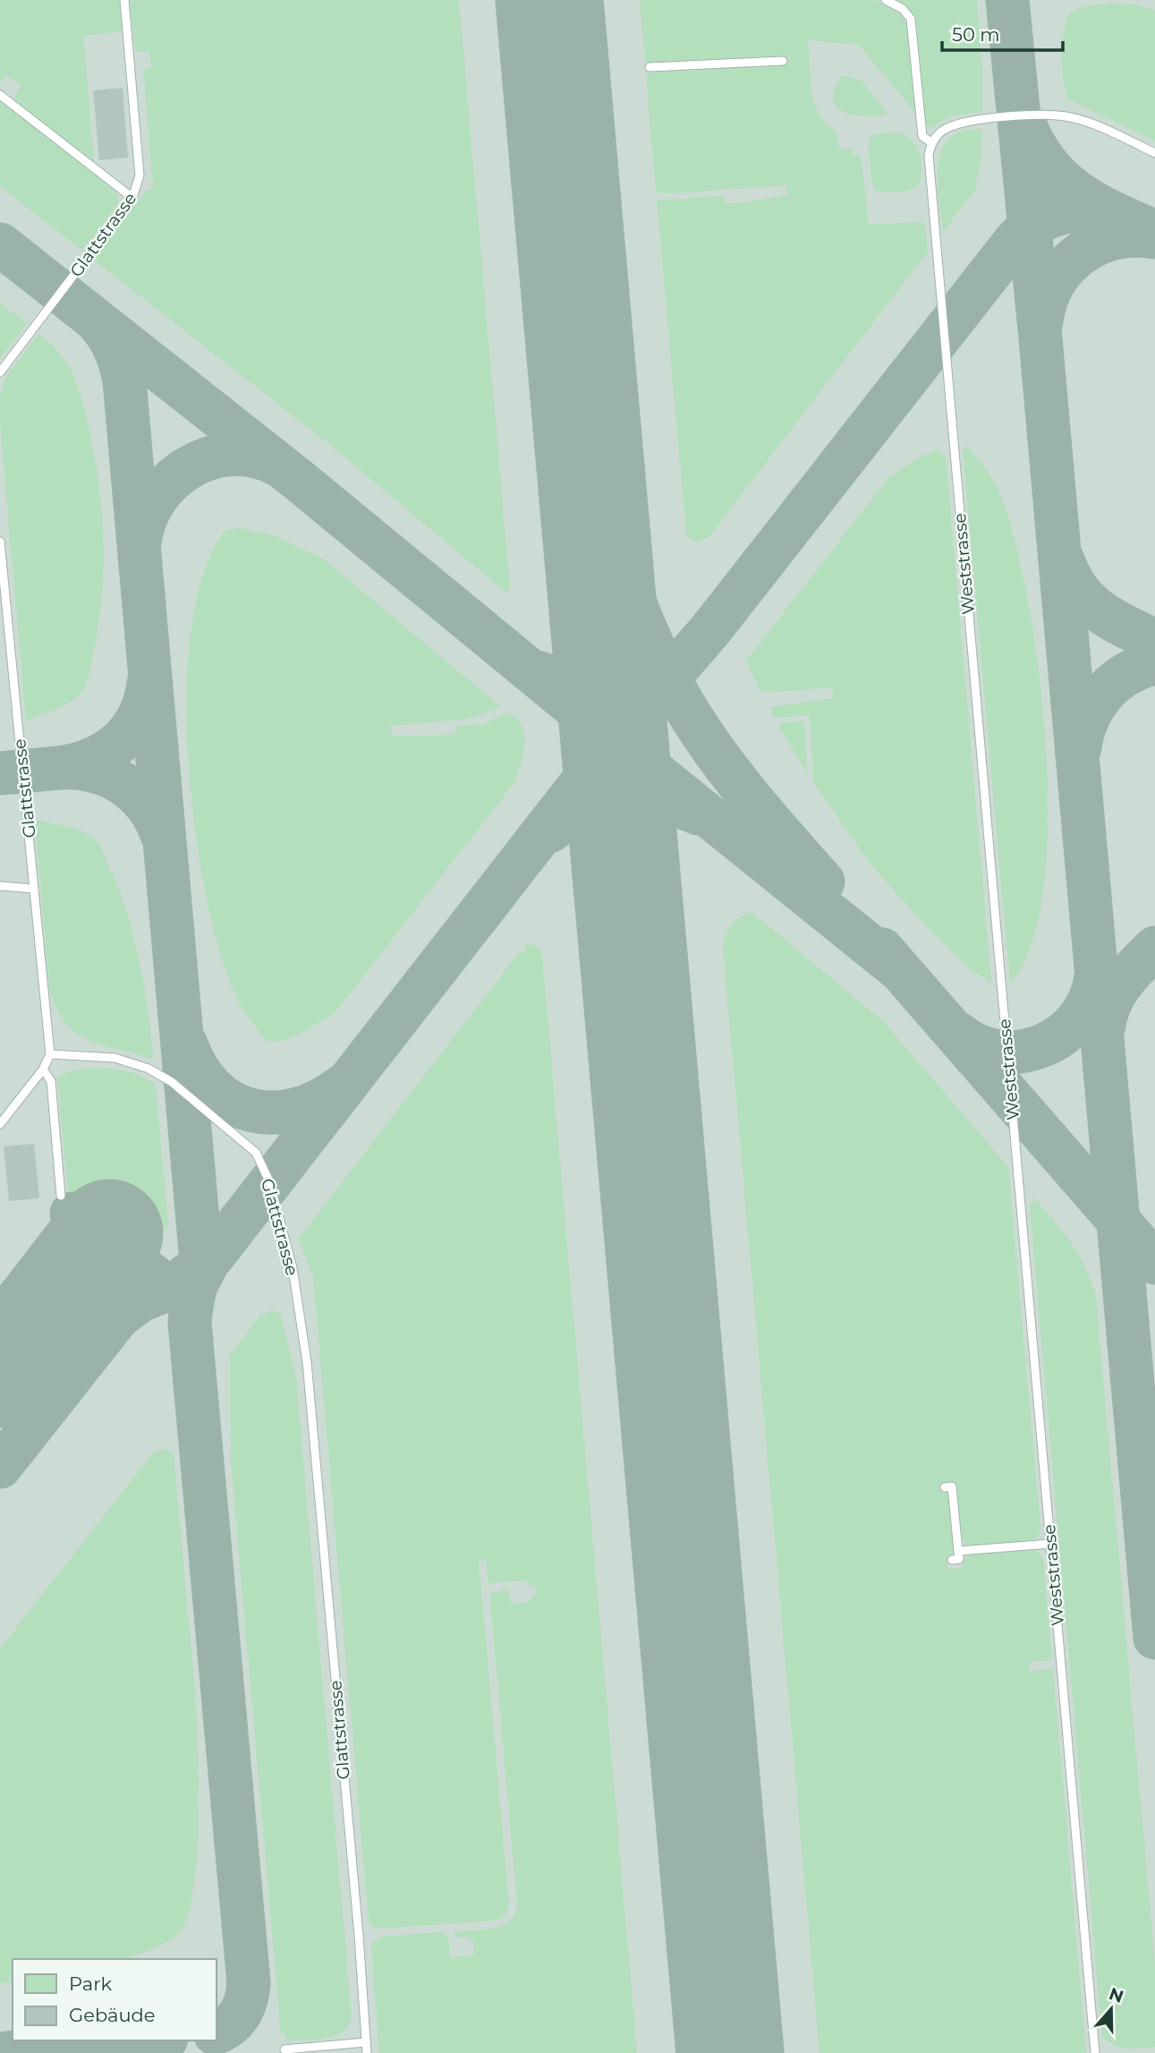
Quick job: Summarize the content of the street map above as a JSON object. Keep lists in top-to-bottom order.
{
  "streets": {
    "lane": ["Glattstrasse", "Weststrasse"]
  },
  "legend": ["Park", "Gebäude"],
  "scale_bar": "50 m",
  "north": "top"
}
